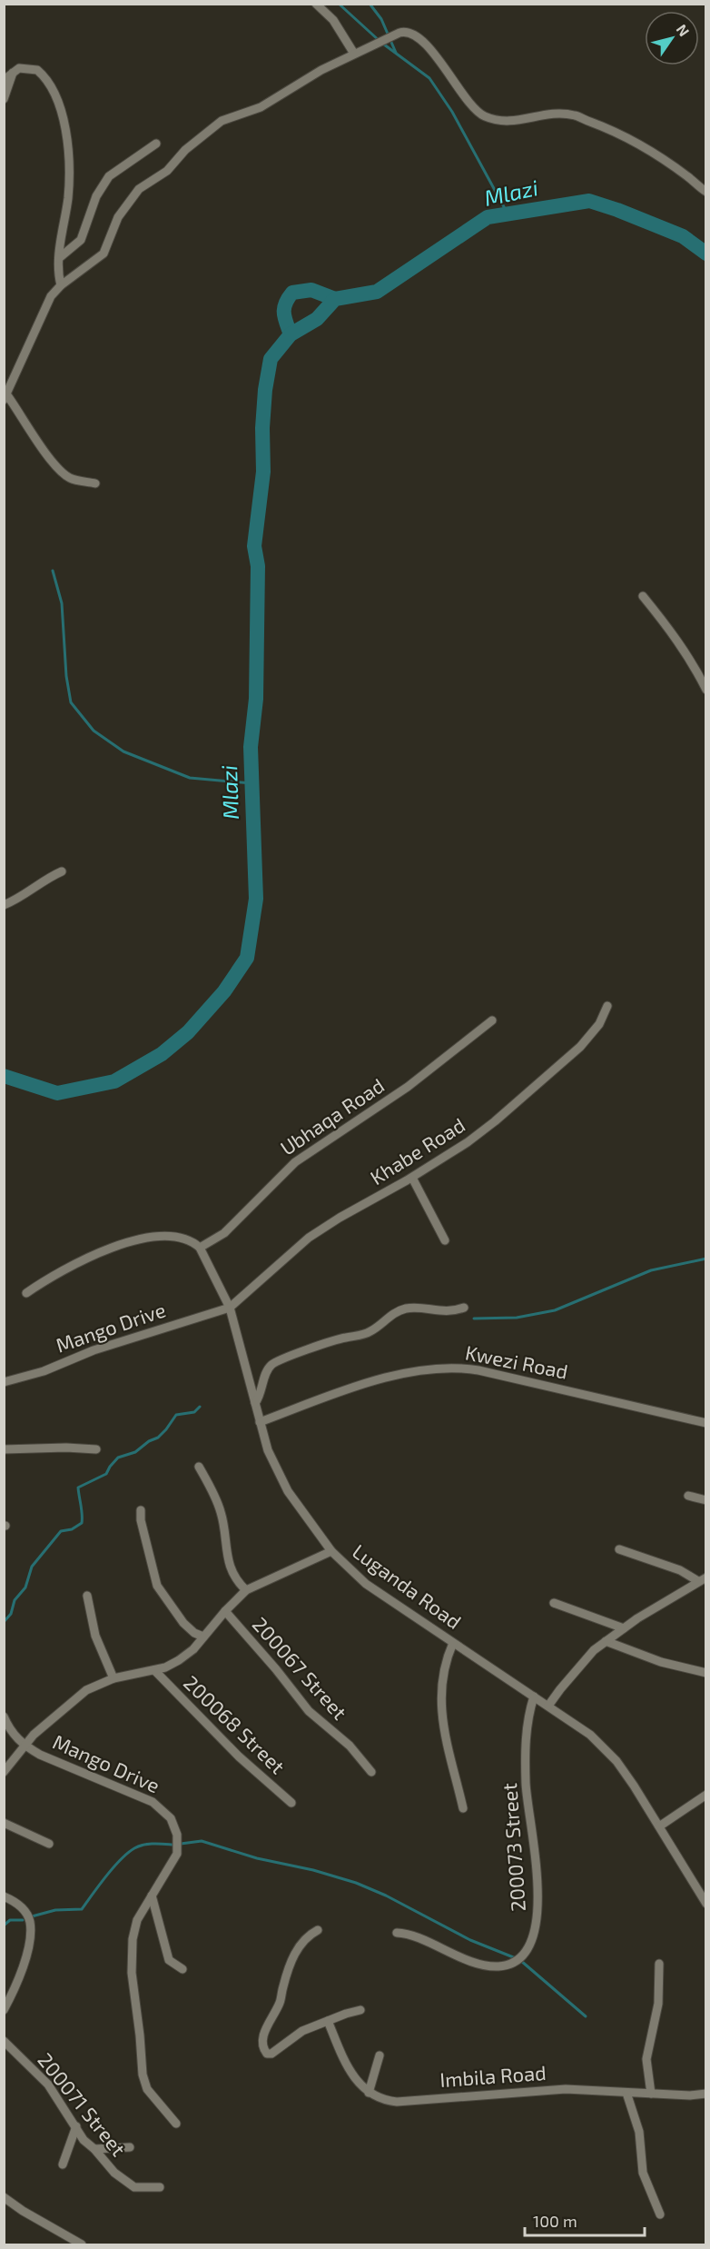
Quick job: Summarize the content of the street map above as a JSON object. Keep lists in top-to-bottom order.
{
  "streets": {
    "street": [
      "Ubhaqa Road",
      "Khabe Road",
      "Mango Drive",
      "Kwezi Road",
      "Luganda Road",
      "200067 Street",
      "200068 Street",
      "200073 Street",
      "Imbila Road",
      "200071 Street"
    ]
  },
  "crossings": [
    ["Ubhaqa Road", "Luganda Road"],
    ["Khabe Road", "Mango Drive"],
    ["Khabe Road", "Luganda Road"],
    ["Mango Drive", "Luganda Road"],
    ["Kwezi Road", "Luganda Road"],
    ["Luganda Road", "200073 Street"]
  ],
  "water": ["Mlazi"],
  "scale_bar": "100 m",
  "north": "top right"
}
